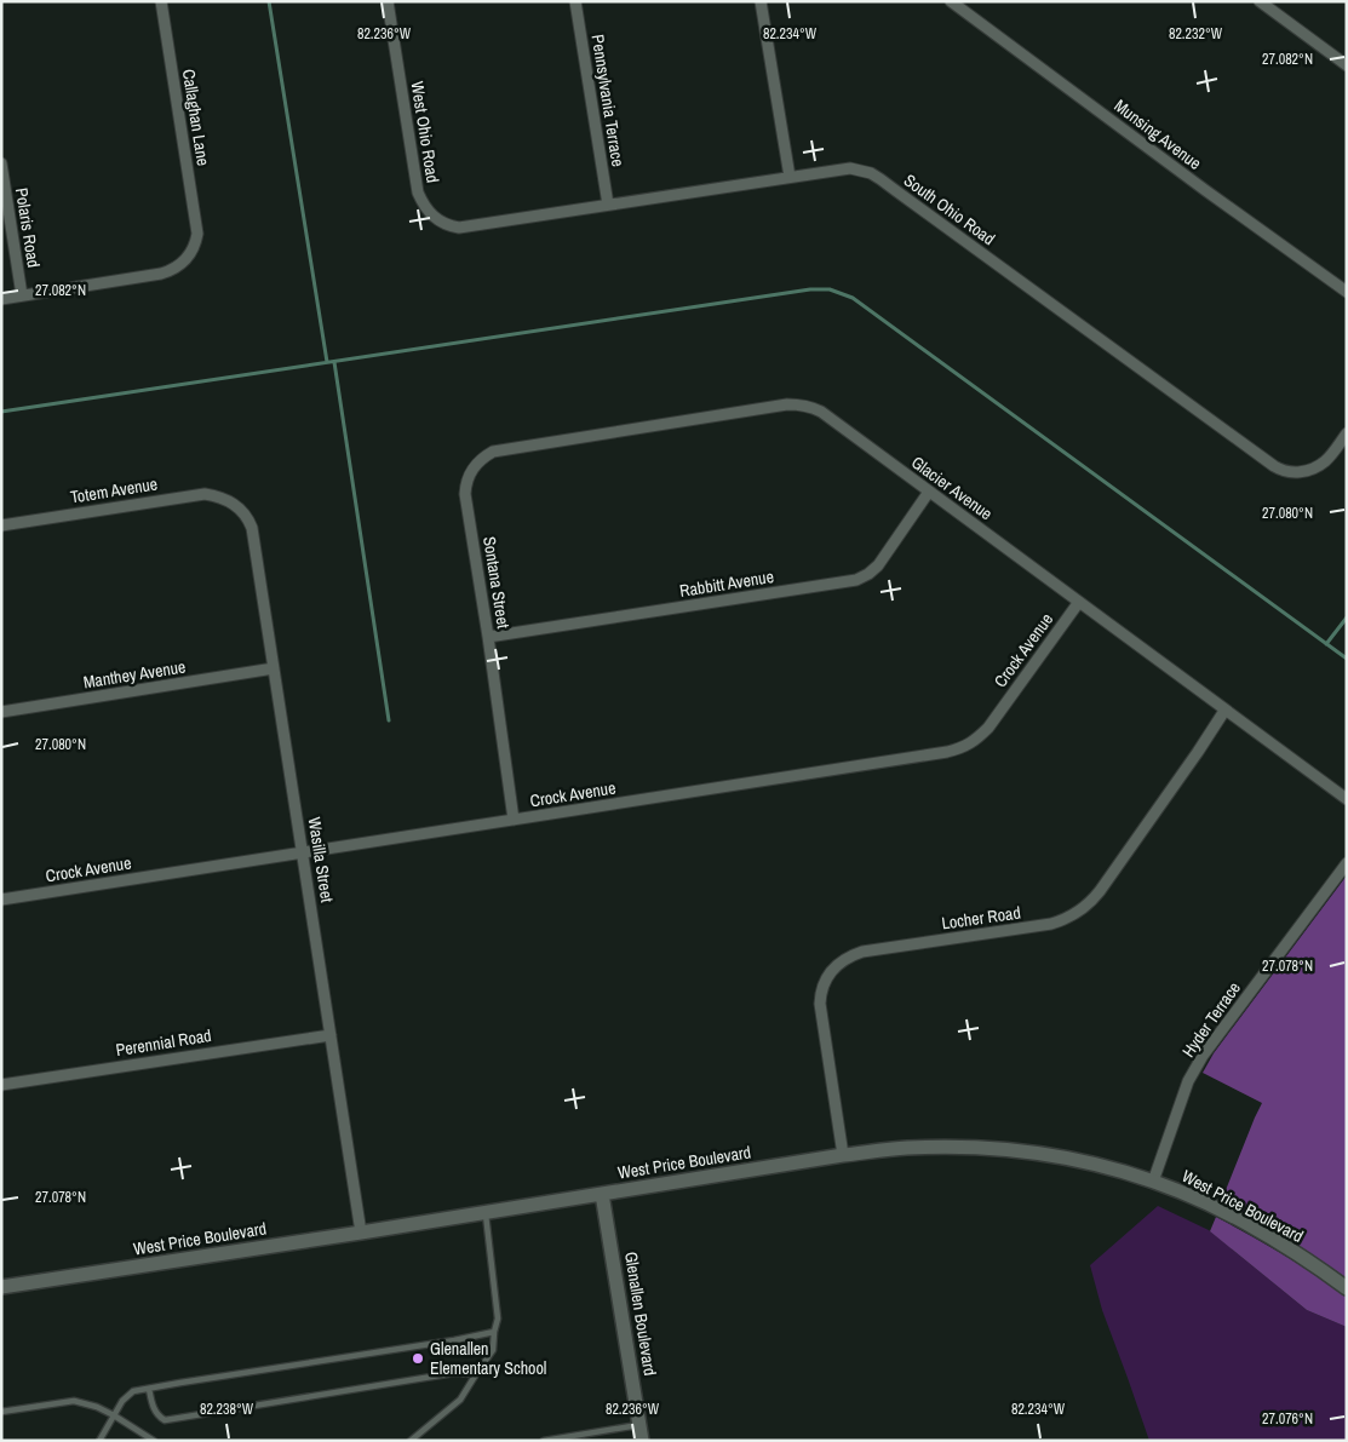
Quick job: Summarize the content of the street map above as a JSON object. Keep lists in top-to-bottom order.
{
  "streets": {
    "street": [
      "Pennsylvania Terrace",
      "Callaghan Lane",
      "West Ohio Road",
      "Munsing Avenue",
      "South Ohio Road",
      "Polaris Road",
      "Glacier Avenue",
      "Totem Avenue",
      "Sontana Street",
      "Rabbitt Avenue",
      "Crock Avenue",
      "Manthey Avenue",
      "Wasilla Street",
      "Locher Road",
      "Hyder Terrace",
      "Perennial Road",
      "West Price Boulevard",
      "Glenallen Boulevard"
    ]
  },
  "crossings": [
    ["Pennsylvania Terrace", "South Ohio Road"],
    ["Callaghan Lane", "Polaris Road"],
    ["West Ohio Road", "South Ohio Road"],
    ["Glacier Avenue", "Sontana Street"],
    ["Glacier Avenue", "Rabbitt Avenue"],
    ["Glacier Avenue", "Crock Avenue"],
    ["Glacier Avenue", "Locher Road"],
    ["Totem Avenue", "Wasilla Street"],
    ["Sontana Street", "Rabbitt Avenue"],
    ["Sontana Street", "Crock Avenue"],
    ["Crock Avenue", "Wasilla Street"],
    ["Manthey Avenue", "Wasilla Street"],
    ["Wasilla Street", "Perennial Road"],
    ["Wasilla Street", "West Price Boulevard"],
    ["Locher Road", "West Price Boulevard"],
    ["Hyder Terrace", "West Price Boulevard"],
    ["West Price Boulevard", "Glenallen Boulevard"]
  ],
  "places": ["Glenallen Elementary School"],
  "coordinates": [
    "82.232°W",
    "82.236°W",
    "82.234°W",
    "27.082°N",
    "27.080°N",
    "27.078°N",
    "82.238°W",
    "27.076°N"
  ]
}
